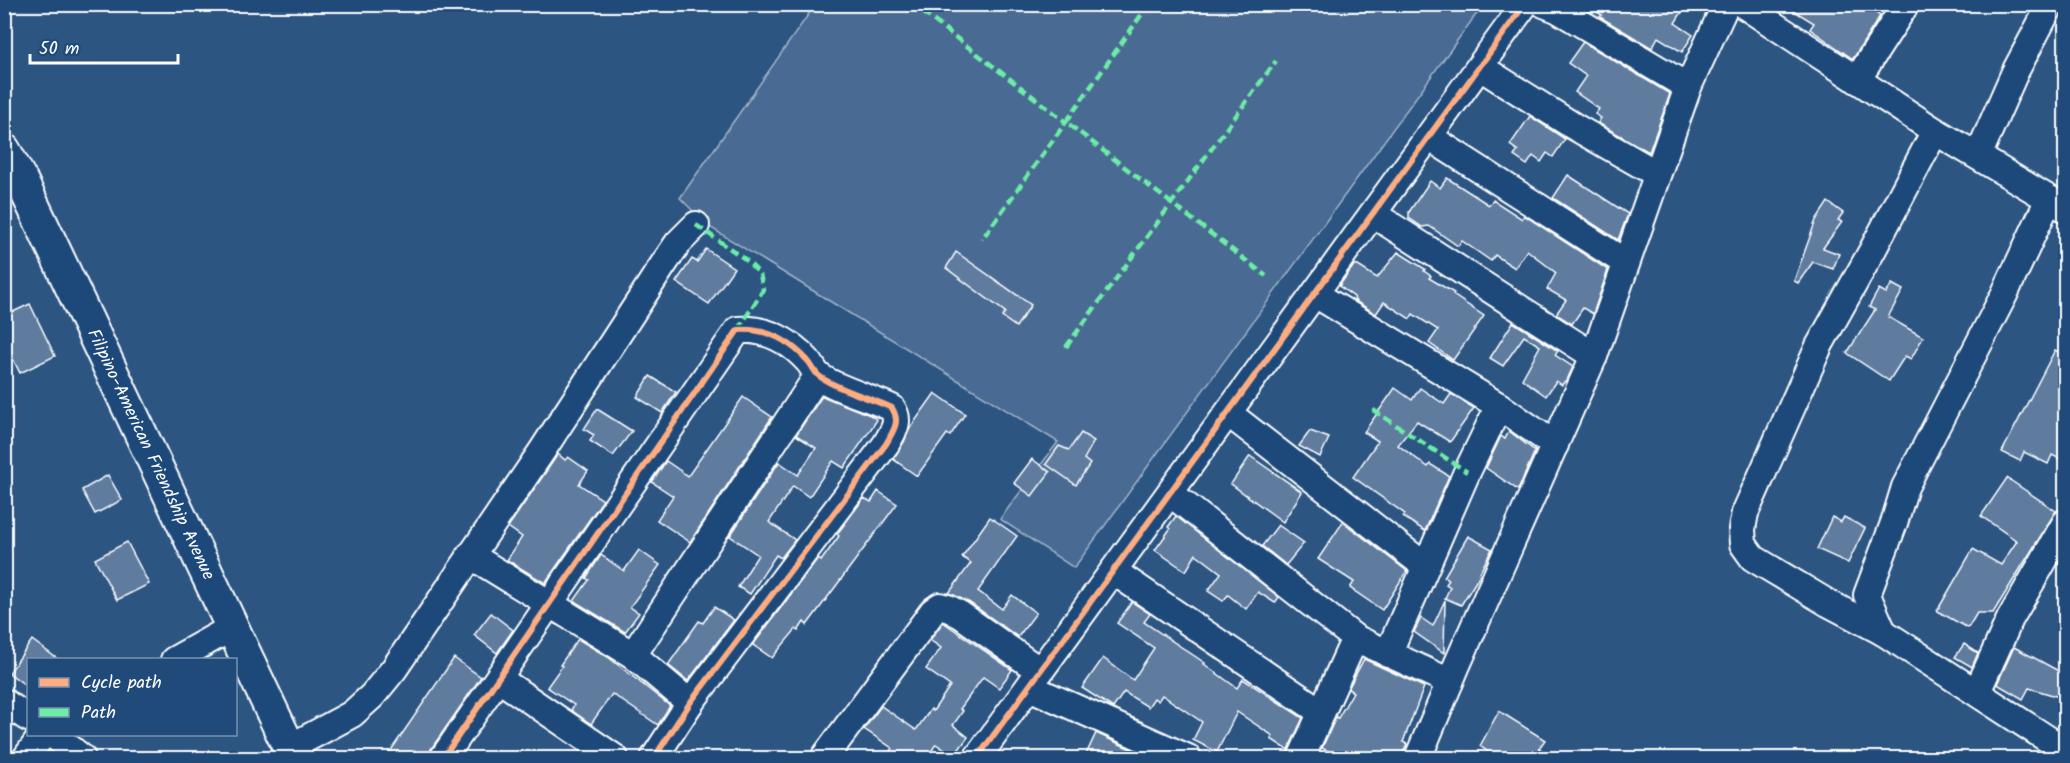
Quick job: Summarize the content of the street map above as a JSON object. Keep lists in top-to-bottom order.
{
  "streets": {
    "main road": ["Filipino-American Friendship Avenue"]
  },
  "legend": ["Cycle path", "Path"],
  "scale_bar": "50 m"
}
